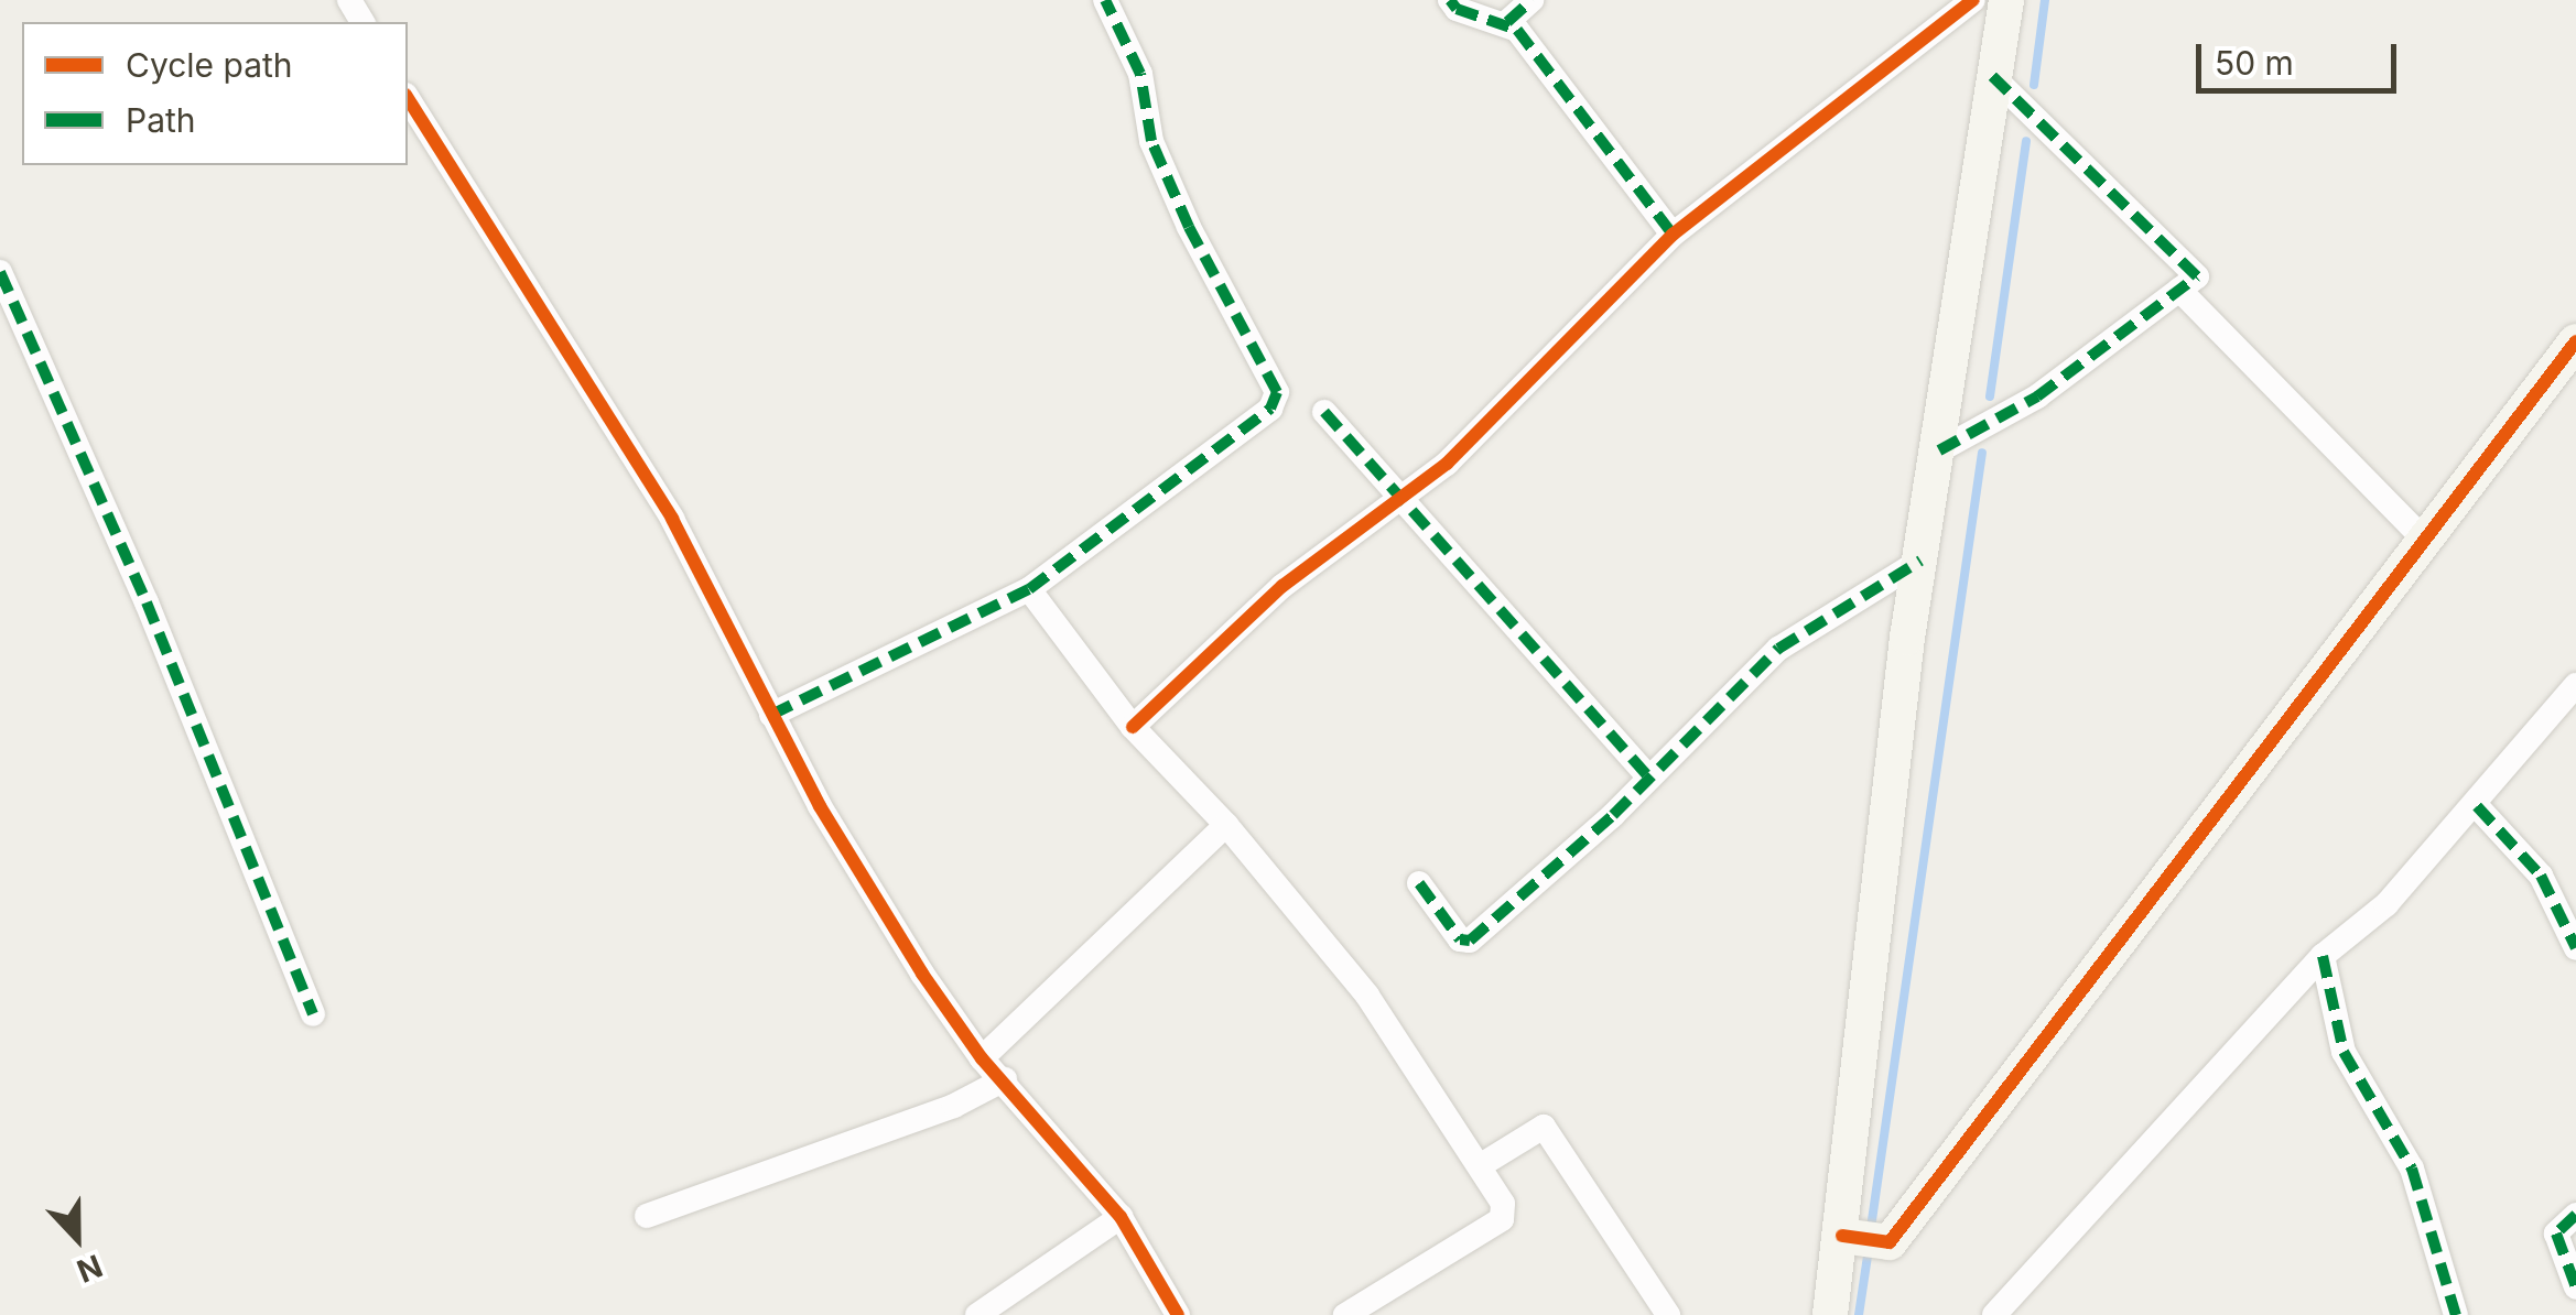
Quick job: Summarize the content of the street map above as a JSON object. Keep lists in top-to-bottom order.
{
  "legend": ["Cycle path", "Path"],
  "scale_bar": "50 m",
  "north": "bottom"
}
